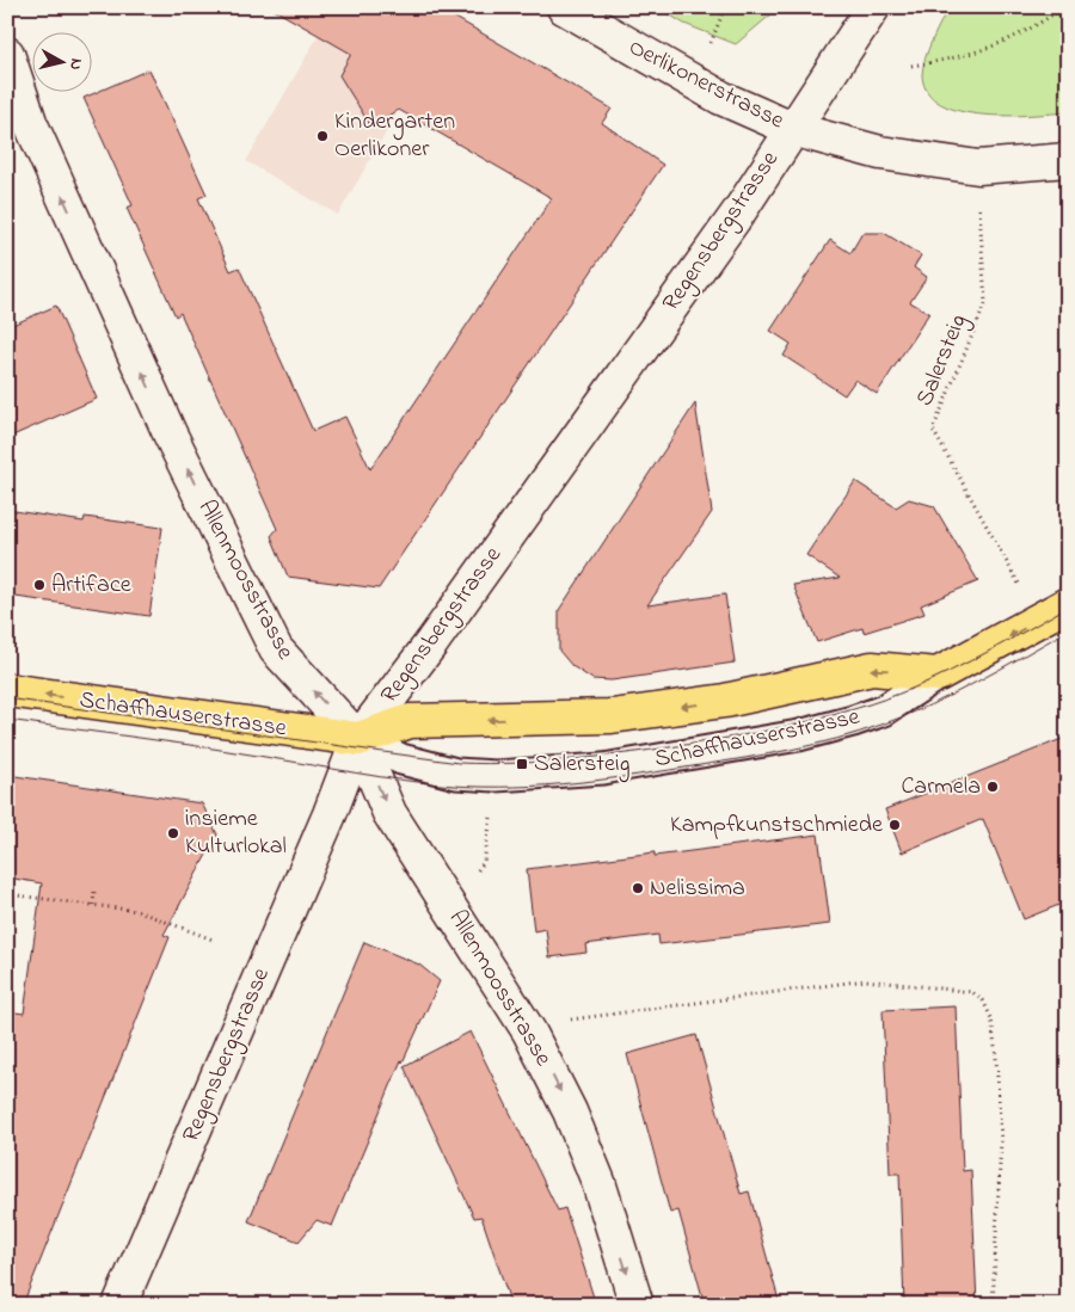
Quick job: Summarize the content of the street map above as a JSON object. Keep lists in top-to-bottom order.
{
  "streets": {
    "main road": ["Schaffhauserstrasse"],
    "street": ["Oerlikonerstrasse", "Regensbergstrasse", "Allenmoosstrasse"],
    "path": ["Salersteig"]
  },
  "crossings": [
    ["Oerlikonerstrasse", "Regensbergstrasse"],
    ["Regensbergstrasse", "Allenmoosstrasse"],
    ["Regensbergstrasse", "Schaffhauserstrasse"],
    ["Allenmoosstrasse", "Schaffhauserstrasse"]
  ],
  "one_way": ["Schaffhauserstrasse"],
  "places": {
    "other": [
      "Kindergarten Oerlikoner",
      "Artiface",
      "Carmela",
      "Kampfkunstschmiede",
      "insieme Kulturlokal",
      "Nelissima"
    ],
    "transit": ["Salersteig"]
  },
  "north": "right"
}
